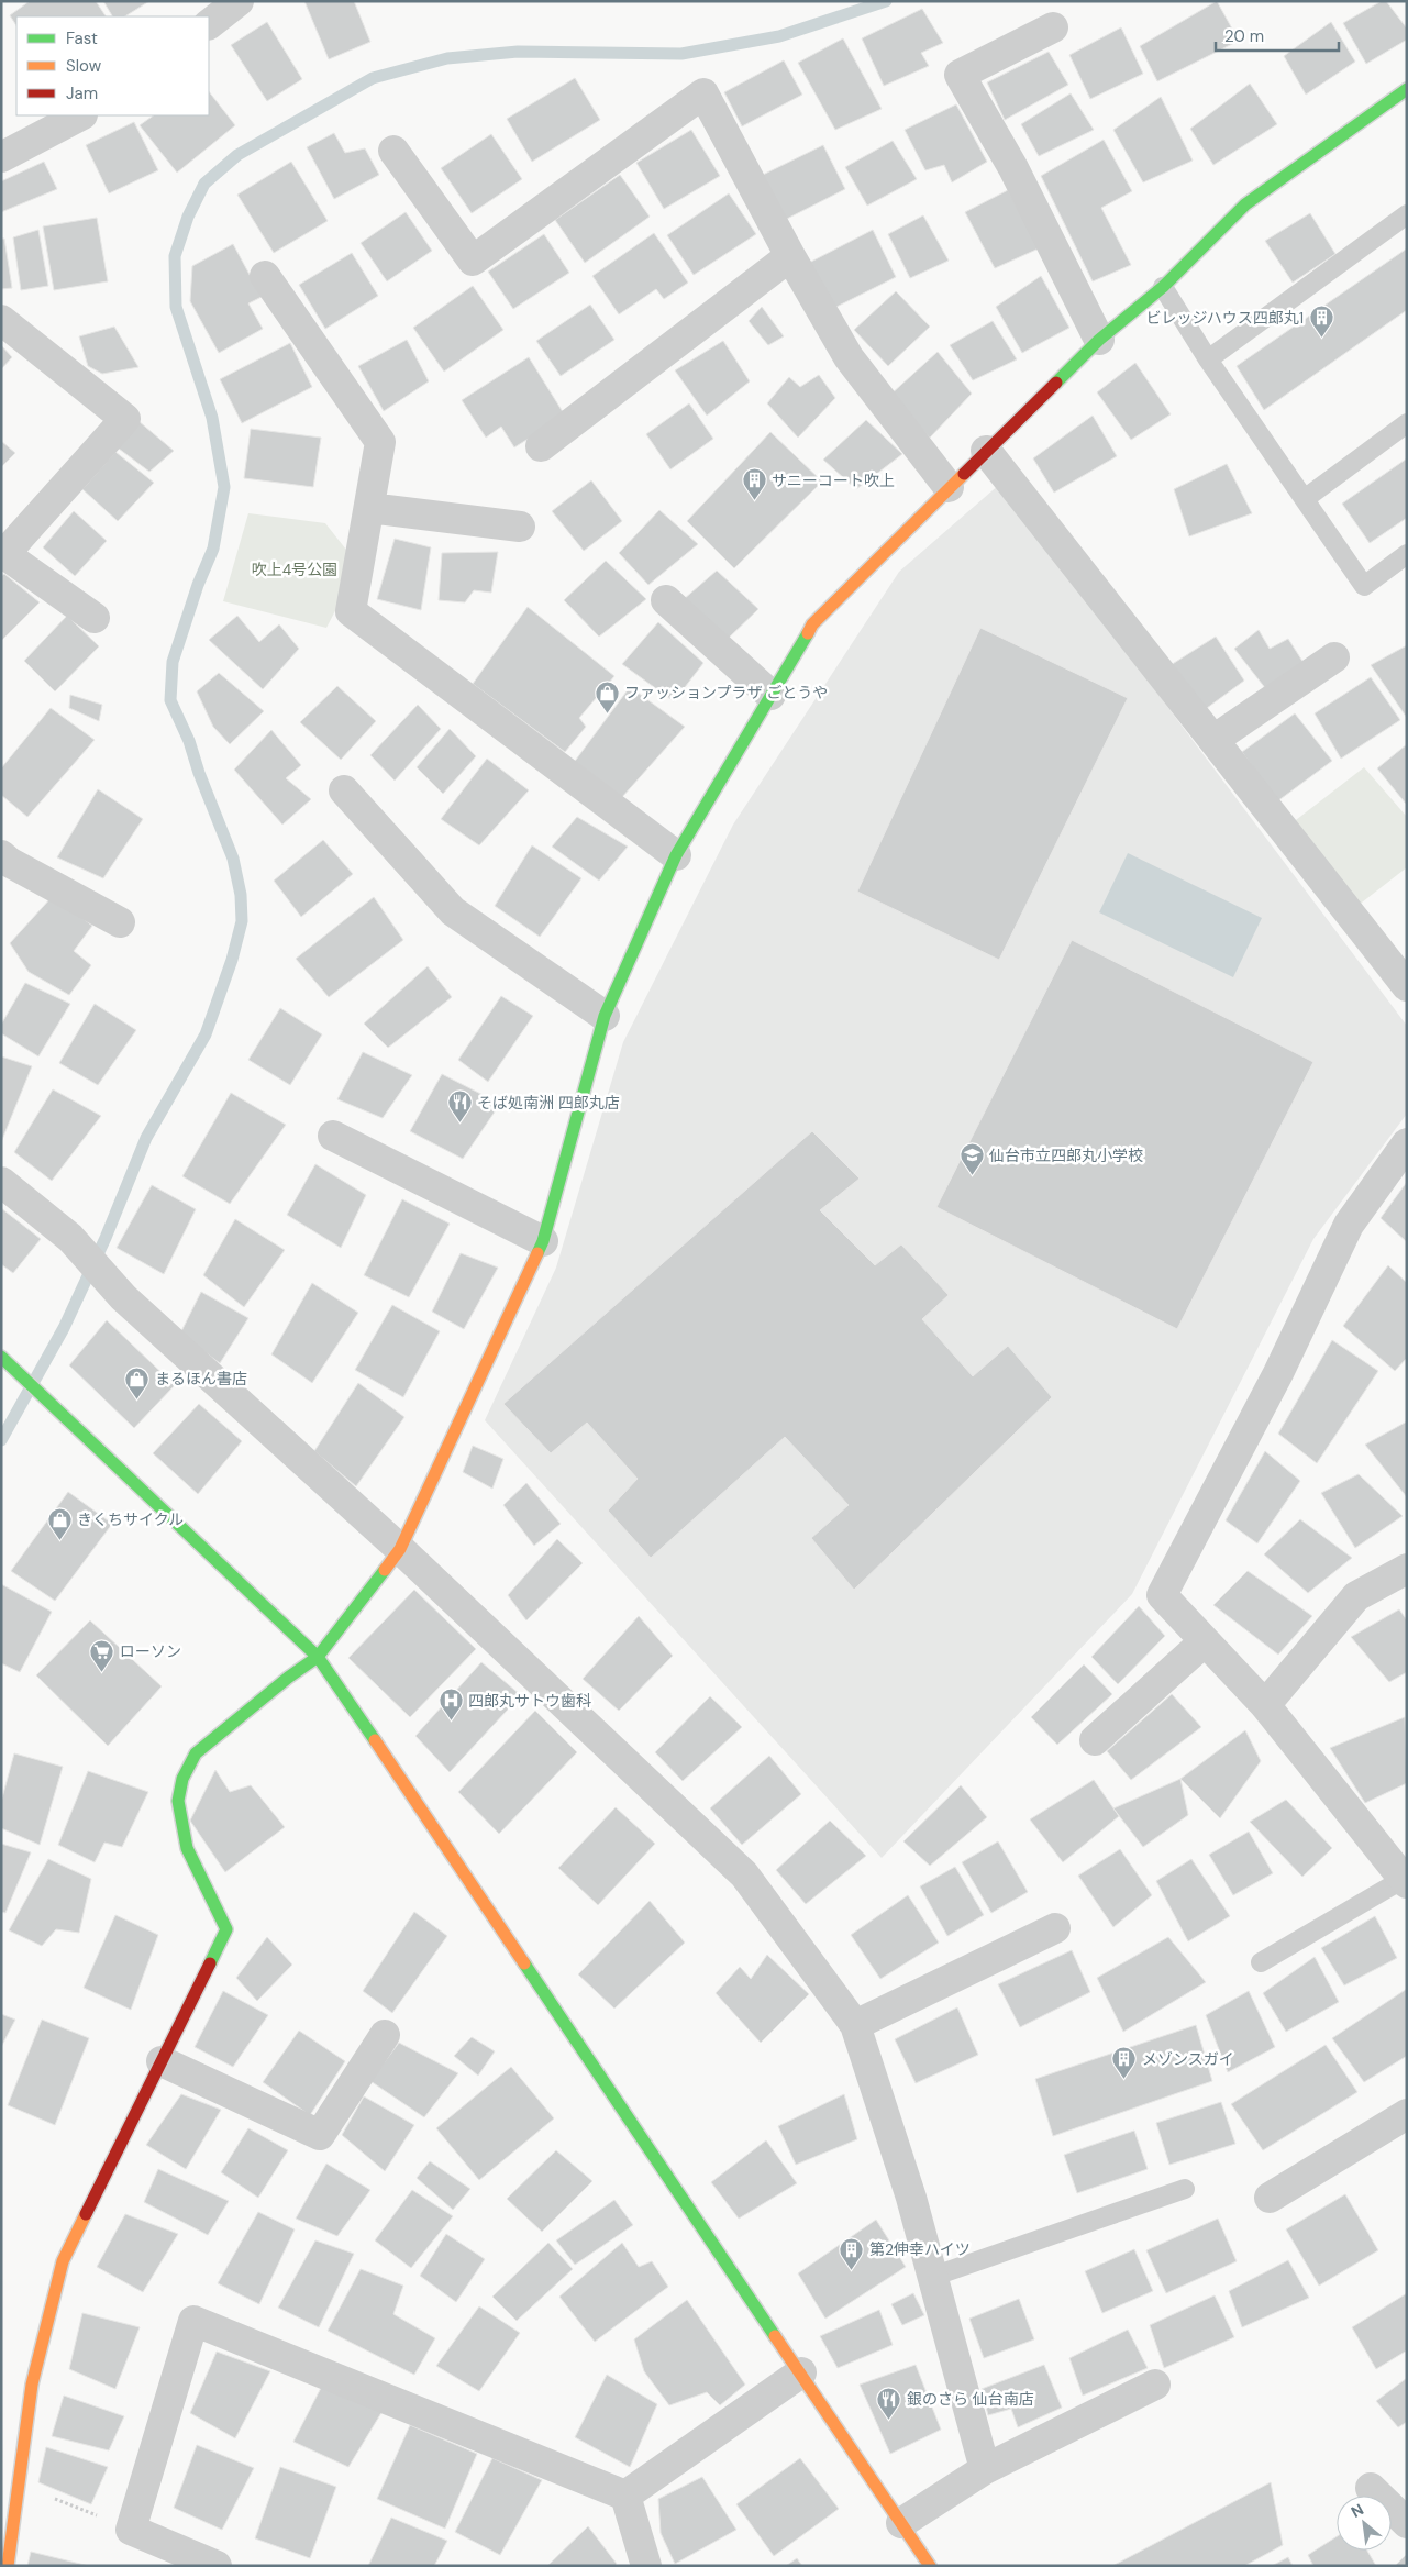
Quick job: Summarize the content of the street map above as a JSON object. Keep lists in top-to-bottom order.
{
  "parks": ["吹上4号公園"],
  "places": {
    "building": [
      "ビレッジハウス四郎丸1",
      "サニーコート吹上",
      "メゾンスガイ",
      "第2伸幸ハイツ"
    ],
    "shop": ["ファッションプラザ ごとうや", "まるほん書店", "きくちサイクル"],
    "restaurant": ["そば処南洲 四郎丸店", "銀のさら 仙台南店"],
    "school or university": ["仙台市立四郎丸小学校"],
    "supermarket": ["ローソン"],
    "hospital": ["四郎丸サトウ歯科"]
  },
  "legend": ["Fast", "Slow", "Jam"],
  "scale_bar": "20 m",
  "north": "top left"
}
